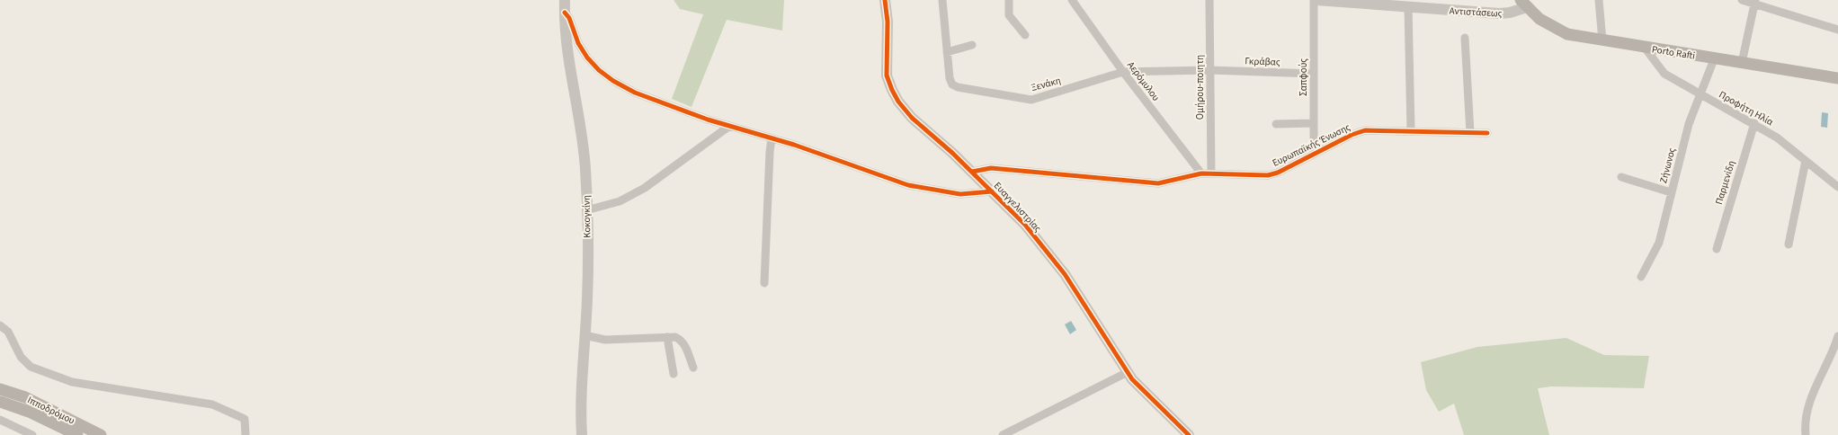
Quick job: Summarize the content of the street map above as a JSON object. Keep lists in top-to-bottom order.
{
  "streets": {
    "main road": ["Porto Rafti", "Ιπποδρόμου"],
    "street": [
      "Αντιστάσεως",
      "Γκράβας",
      "Σαπφούς",
      "Αερόμυλου",
      "Ξενάκη",
      "Ομήρου-ποιητη",
      "Προφήτη Ηλία",
      "Ευρωπαϊκής Ένωσης",
      "Ζήνωνος",
      "Παρμενίδη",
      "Ευαγγελιστρίας",
      "Κοκογκίνη"
    ]
  },
  "crossings": [
    ["Αντιστάσεως", "Porto Rafti"],
    ["Porto Rafti", "Προφήτη Ηλία"],
    ["Porto Rafti", "Ζήνωνος"],
    ["Γκράβας", "Σαπφούς"],
    ["Γκράβας", "Αερόμυλου"],
    ["Γκράβας", "Ξενάκη"],
    ["Γκράβας", "Ομήρου-ποιητη"],
    ["Σαπφούς", "Ευρωπαϊκής Ένωσης"],
    ["Αερόμυλου", "Ξενάκη"],
    ["Αερόμυλου", "Ευρωπαϊκής Ένωσης"],
    ["Ομήρου-ποιητη", "Ευρωπαϊκής Ένωσης"],
    ["Προφήτη Ηλία", "Ζήνωνος"],
    ["Προφήτη Ηλία", "Παρμενίδη"],
    ["Ευρωπαϊκής Ένωσης", "Ευαγγελιστρίας"]
  ]
}
